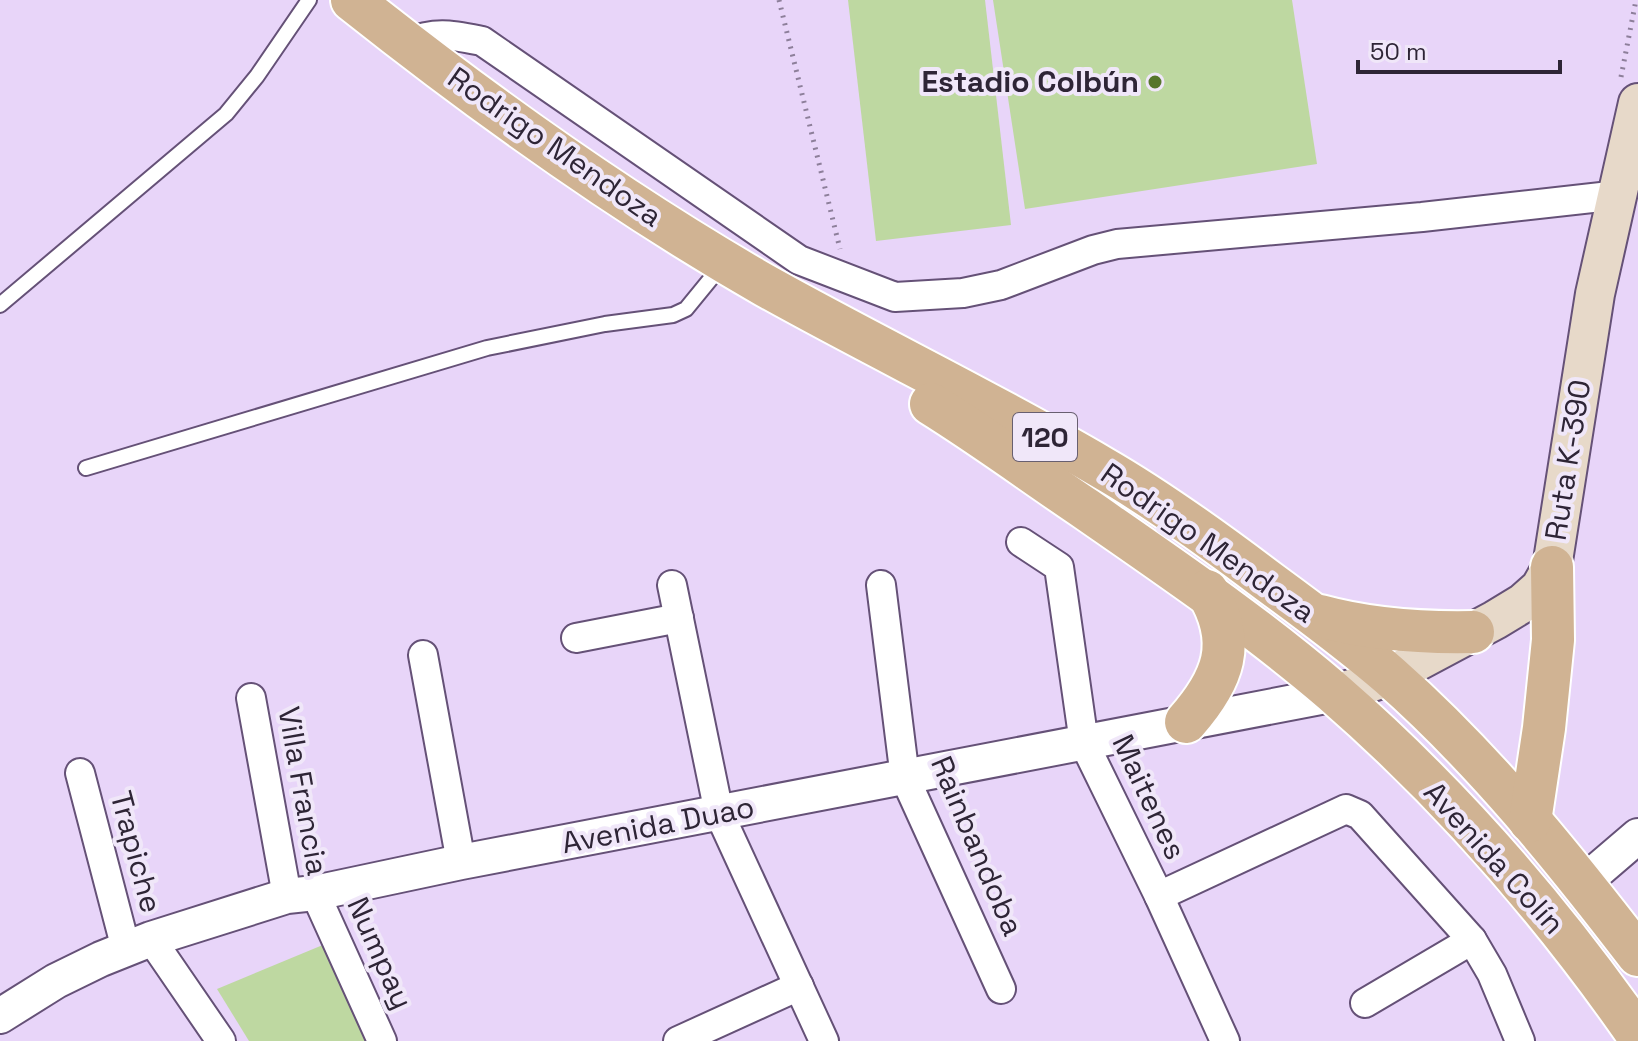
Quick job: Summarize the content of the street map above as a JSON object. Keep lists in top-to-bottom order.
{
  "streets": {
    "main road": [
      "Rodrigo Mendoza",
      "120",
      "Ruta K-390",
      "Avenida Colín"
    ],
    "street": [
      "Villa Francia",
      "Maitenes",
      "Avenida Duao",
      "Rainbandoba",
      "Trapiche",
      "Numpay"
    ]
  },
  "crossings": [
    ["Rodrigo Mendoza", "Ruta K-390"],
    ["Rodrigo Mendoza", "Avenida Duao"],
    ["Rodrigo Mendoza", "Avenida Colín"],
    ["Ruta K-390", "Avenida Duao"],
    ["Ruta K-390", "Avenida Colín"],
    ["Villa Francia", "Avenida Duao"],
    ["Villa Francia", "Numpay"],
    ["Maitenes", "Avenida Duao"],
    ["Avenida Duao", "Rainbandoba"],
    ["Avenida Duao", "Trapiche"],
    ["Avenida Duao", "Avenida Colín"],
    ["Avenida Duao", "Numpay"]
  ],
  "places": ["Estadio Colbún"],
  "scale_bar": "50 m"
}
